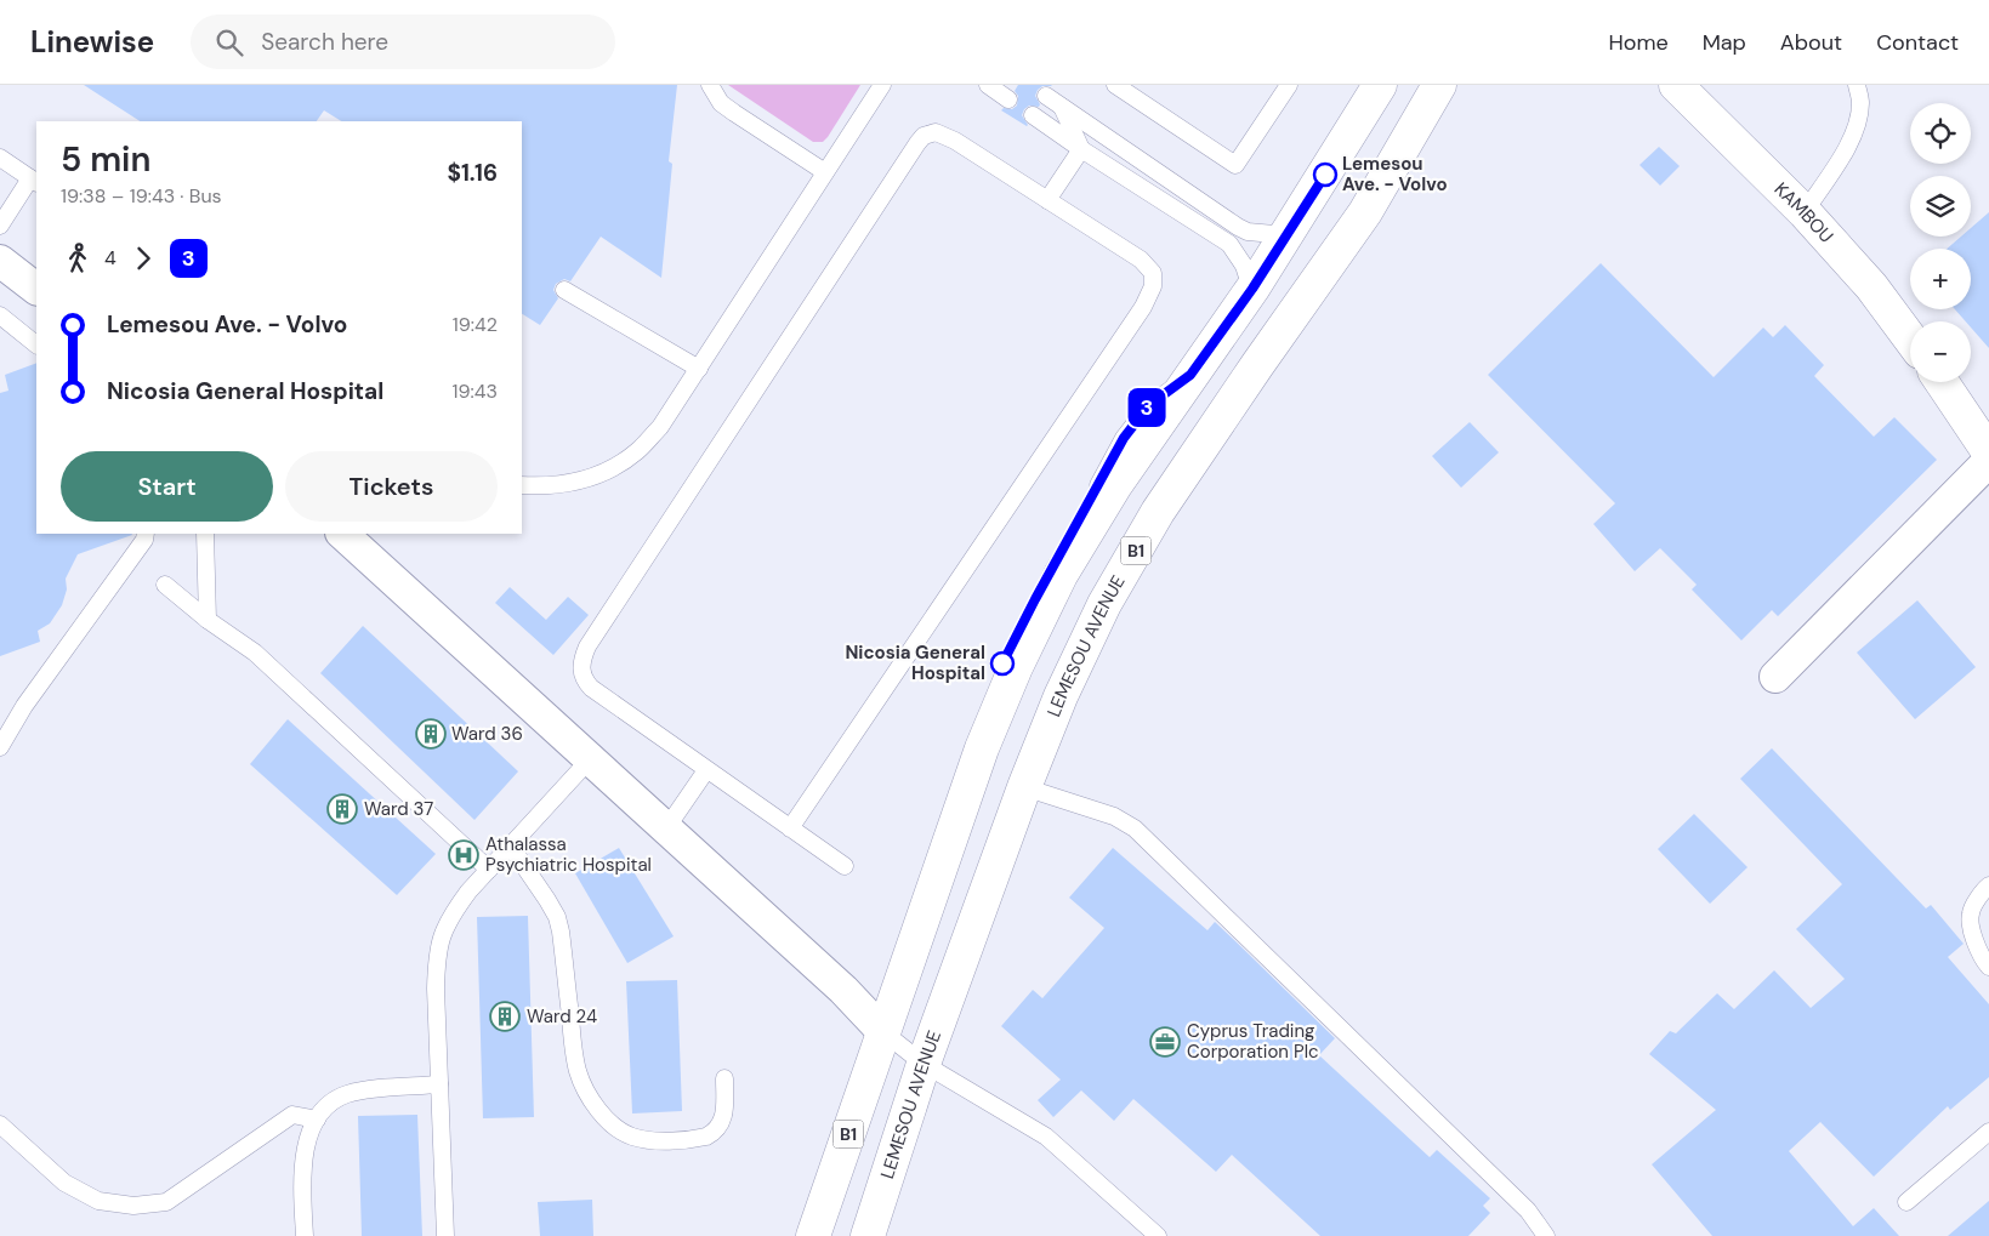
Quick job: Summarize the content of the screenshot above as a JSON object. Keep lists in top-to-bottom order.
{
  "streets": {
    "main road": ["KAMBOU", "B1", "LEMESOU AVENUE"]
  },
  "places": {
    "other": ["Lemesou Ave. - Volvo", "Nicosia General Hospital"],
    "building": ["Ward 36", "Ward 37", "Ward 24"],
    "hospital": ["Athalassa Psychiatric Hospital"],
    "office": ["Cyprus Trading Corporation Plc"]
  },
  "lines": ["bus line 3"],
  "page": {
    "header": "Linewise",
    "search": "Search here",
    "nav": [
      "Home",
      "Map",
      "About",
      "Contact"
    ],
    "on_map": "3",
    "map_buttons": ["+", "−"],
    "heading": ["5 min", "19:38 – 19:43 · Bus", "$1.16"],
    "legs": ["4", "3"],
    "list": [
      {
        "name": "Lemesou Ave. - Volvo",
        "value": "19:42"
      },
      {
        "name": "Nicosia General Hospital",
        "value": "19:43"
      }
    ],
    "buttons": ["Start", "Tickets"]
  }
}
